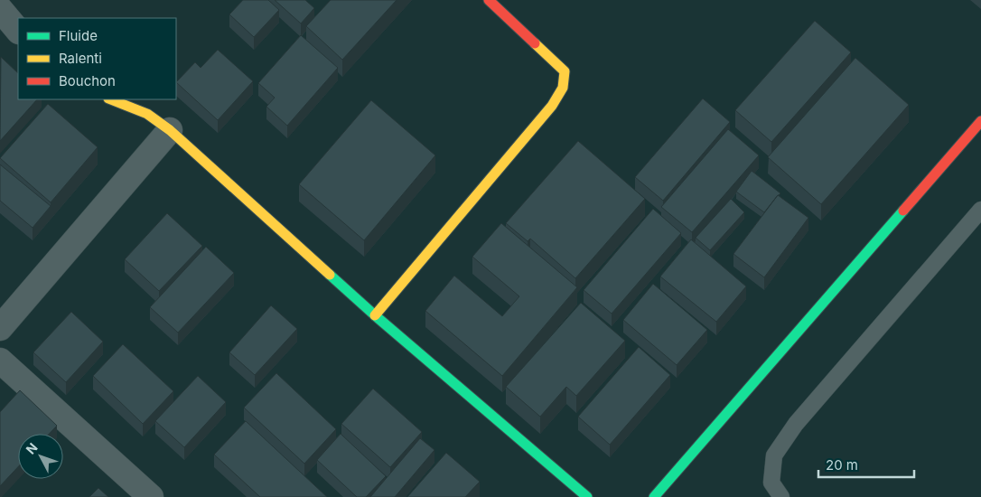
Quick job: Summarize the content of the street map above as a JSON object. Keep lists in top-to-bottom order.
{
  "legend": ["Fluide", "Ralenti", "Bouchon"],
  "scale_bar": "20 m",
  "north": "top left"
}
